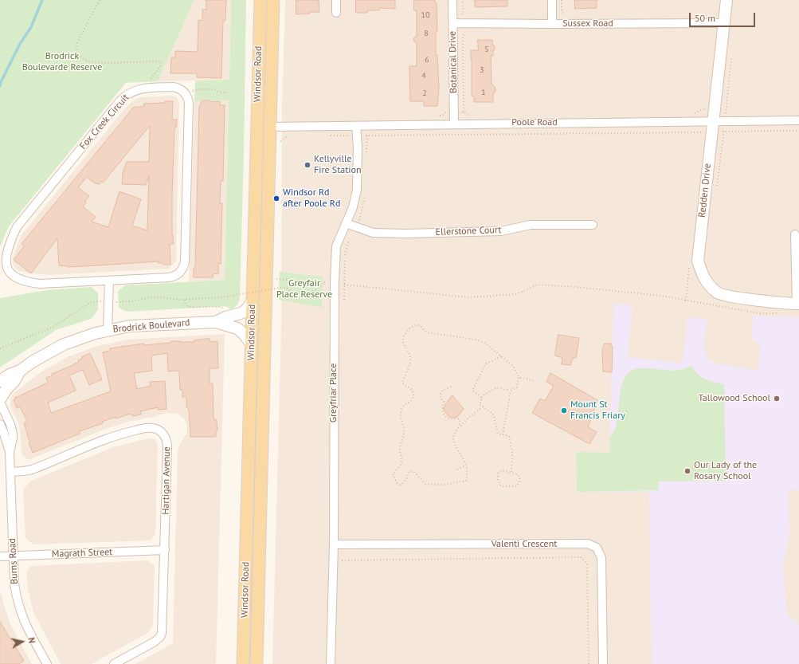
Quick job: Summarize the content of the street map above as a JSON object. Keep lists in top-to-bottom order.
{
  "streets": {
    "main road": ["Windsor Road"],
    "street": [
      "Sussex Road",
      "Botanical Drive",
      "Fox Creek Circuit",
      "Poole Road",
      "Redden Drive",
      "Ellerstone Court",
      "Brodrick Boulevard",
      "Greyfriar Place",
      "Hartigan Avenue",
      "Valenti Crescent",
      "Magrath Street",
      "Burns Road"
    ]
  },
  "crossings": [
    ["Sussex Road", "Botanical Drive"],
    ["Sussex Road", "Redden Drive"],
    ["Botanical Drive", "Poole Road"],
    ["Windsor Road", "Poole Road"],
    ["Windsor Road", "Brodrick Boulevard"],
    ["Poole Road", "Redden Drive"],
    ["Poole Road", "Greyfriar Place"],
    ["Ellerstone Court", "Greyfriar Place"],
    ["Greyfriar Place", "Valenti Crescent"],
    ["Hartigan Avenue", "Magrath Street"],
    ["Hartigan Avenue", "Burns Road"],
    ["Magrath Street", "Burns Road"]
  ],
  "parks": ["Brodrick Boulevarde Reserve", "Greyfair Place Reserve"],
  "places": [
    "Kellyville Fire Station",
    "Windsor Rd after Poole Rd",
    "Tallowood School",
    "Mount St Francis Friary",
    "Our Lady of the Rosary School"
  ],
  "house_numbers": [
    "10",
    "8",
    "5",
    "6",
    "3",
    "4",
    "1",
    "2"
  ],
  "scale_bar": "50 m",
  "north": "right"
}
